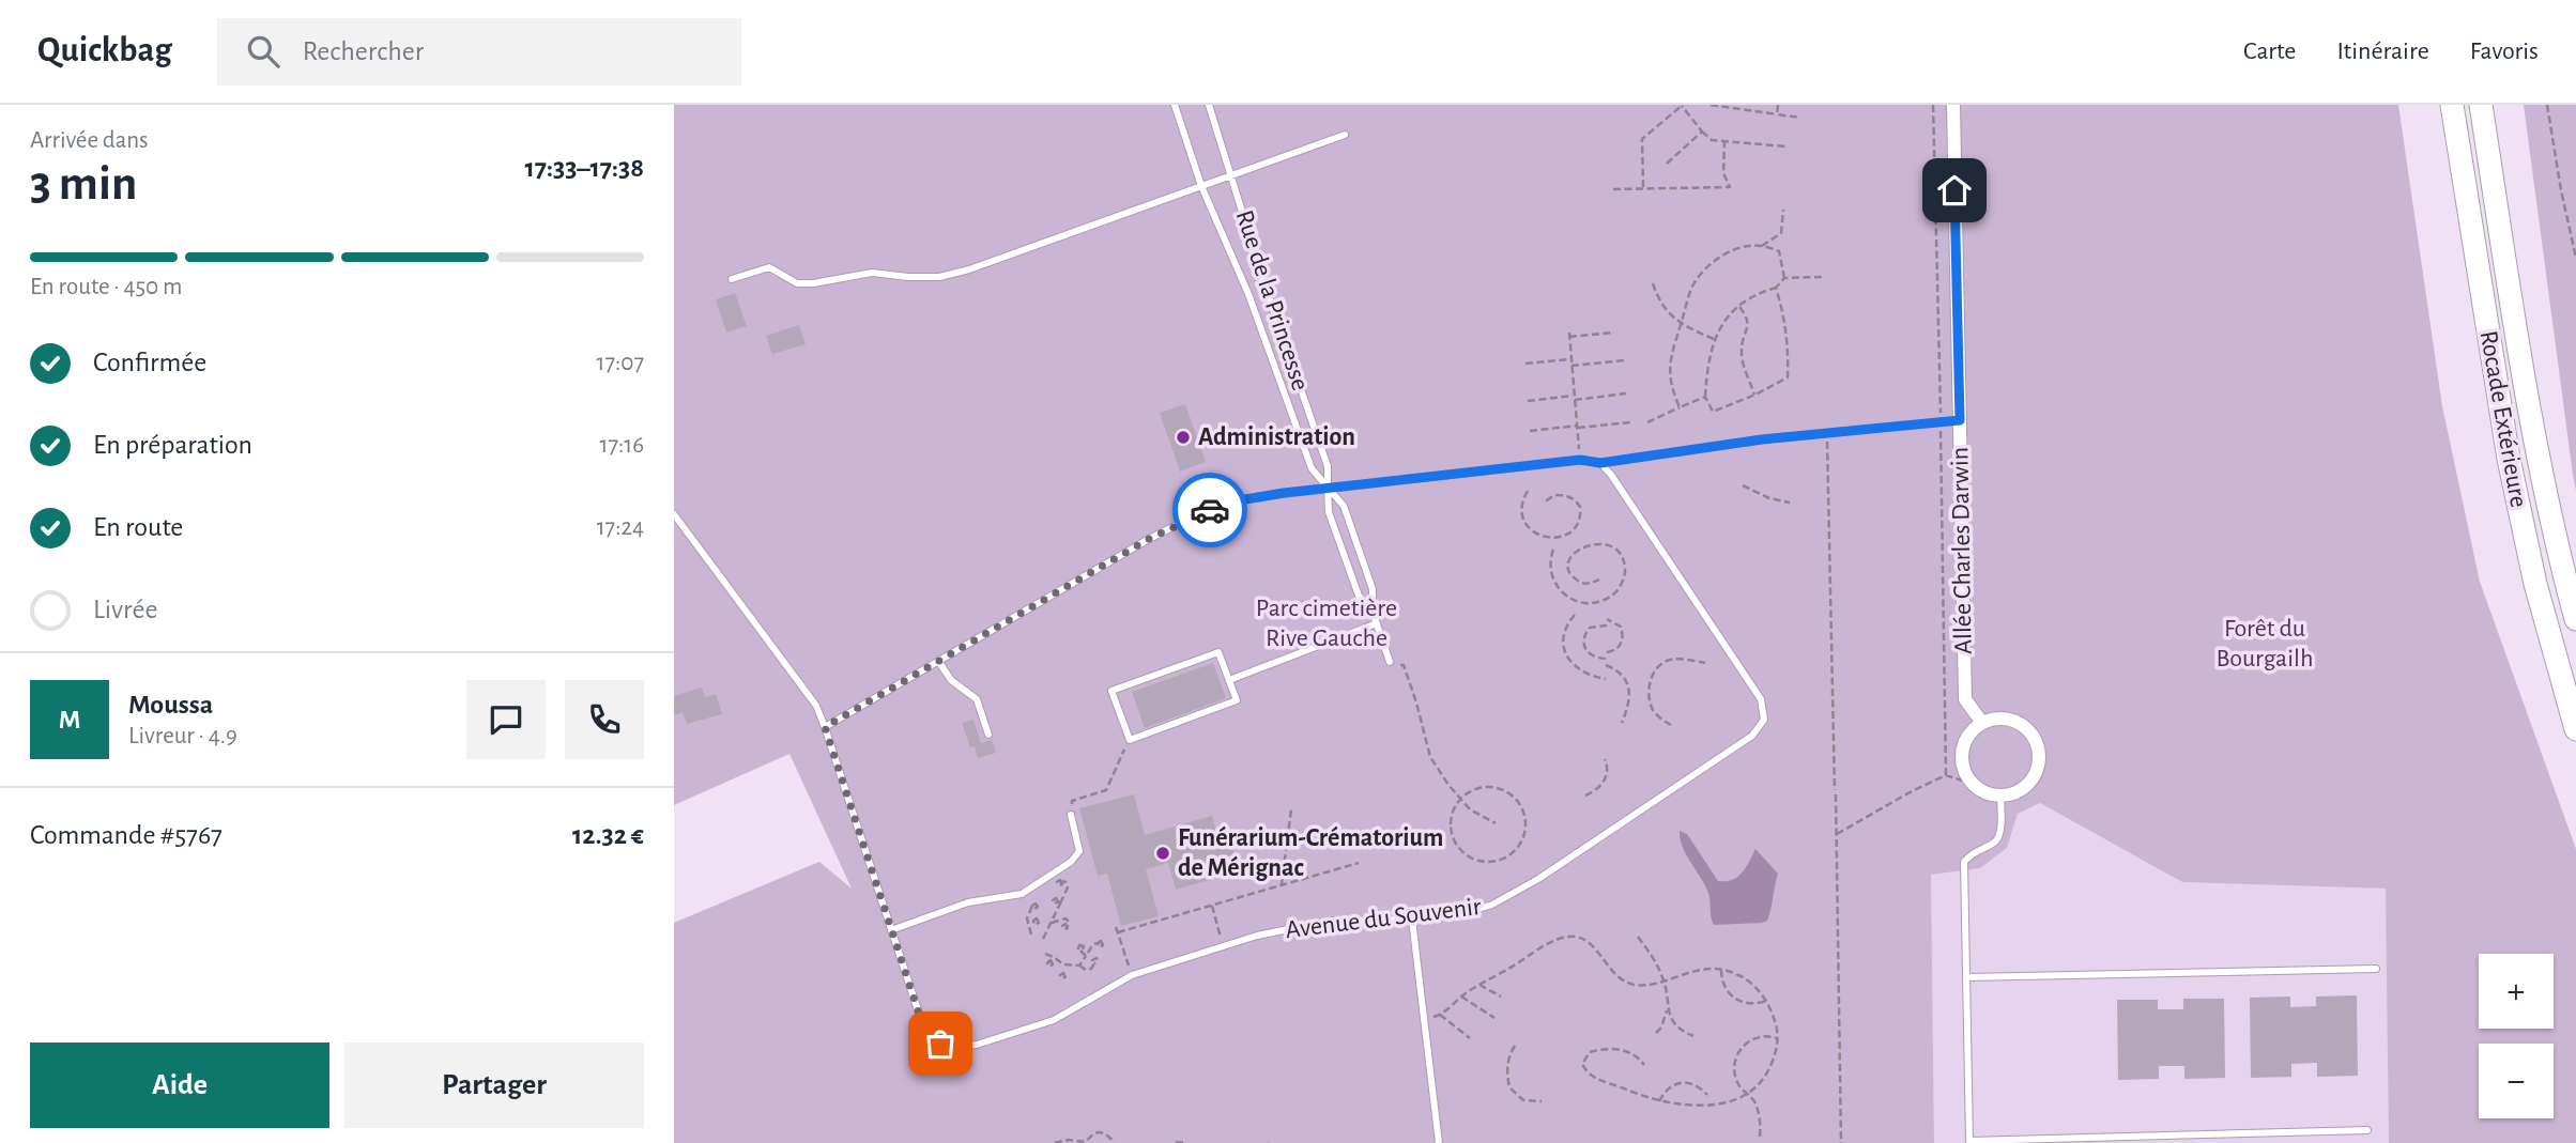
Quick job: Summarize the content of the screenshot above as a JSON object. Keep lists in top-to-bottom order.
{
  "streets": {
    "highway": ["Rocade Extérieure"],
    "street": ["Allée Charles Darwin"],
    "lane": ["Rue de la Princesse", "Avenue du Souvenir"]
  },
  "parks": ["Parc cimetière Rive Gauche", "Forêt du Bourgailh"],
  "places": ["Administration", "Funérarium-Crématorium de Mérignac"],
  "page": {
    "header": "Quickbag",
    "search": "Rechercher",
    "nav": ["Carte", "Itinéraire", "Favoris"],
    "heading": ["3 min", "Arrivée dans", "17:33–17:38"],
    "panel": [
      "Moussa",
      "Livreur · 4.9",
      "Commande #5767",
      "12.32 €"
    ],
    "bar": "En route · 450 m",
    "list": [
      ["Confirmée", "17:07"],
      ["En préparation", "17:16"],
      ["En route", "17:24"],
      "Livrée"
    ],
    "round": "M",
    "map_buttons": ["+", "−"],
    "buttons": ["Aide", "Partager"]
  }
}
